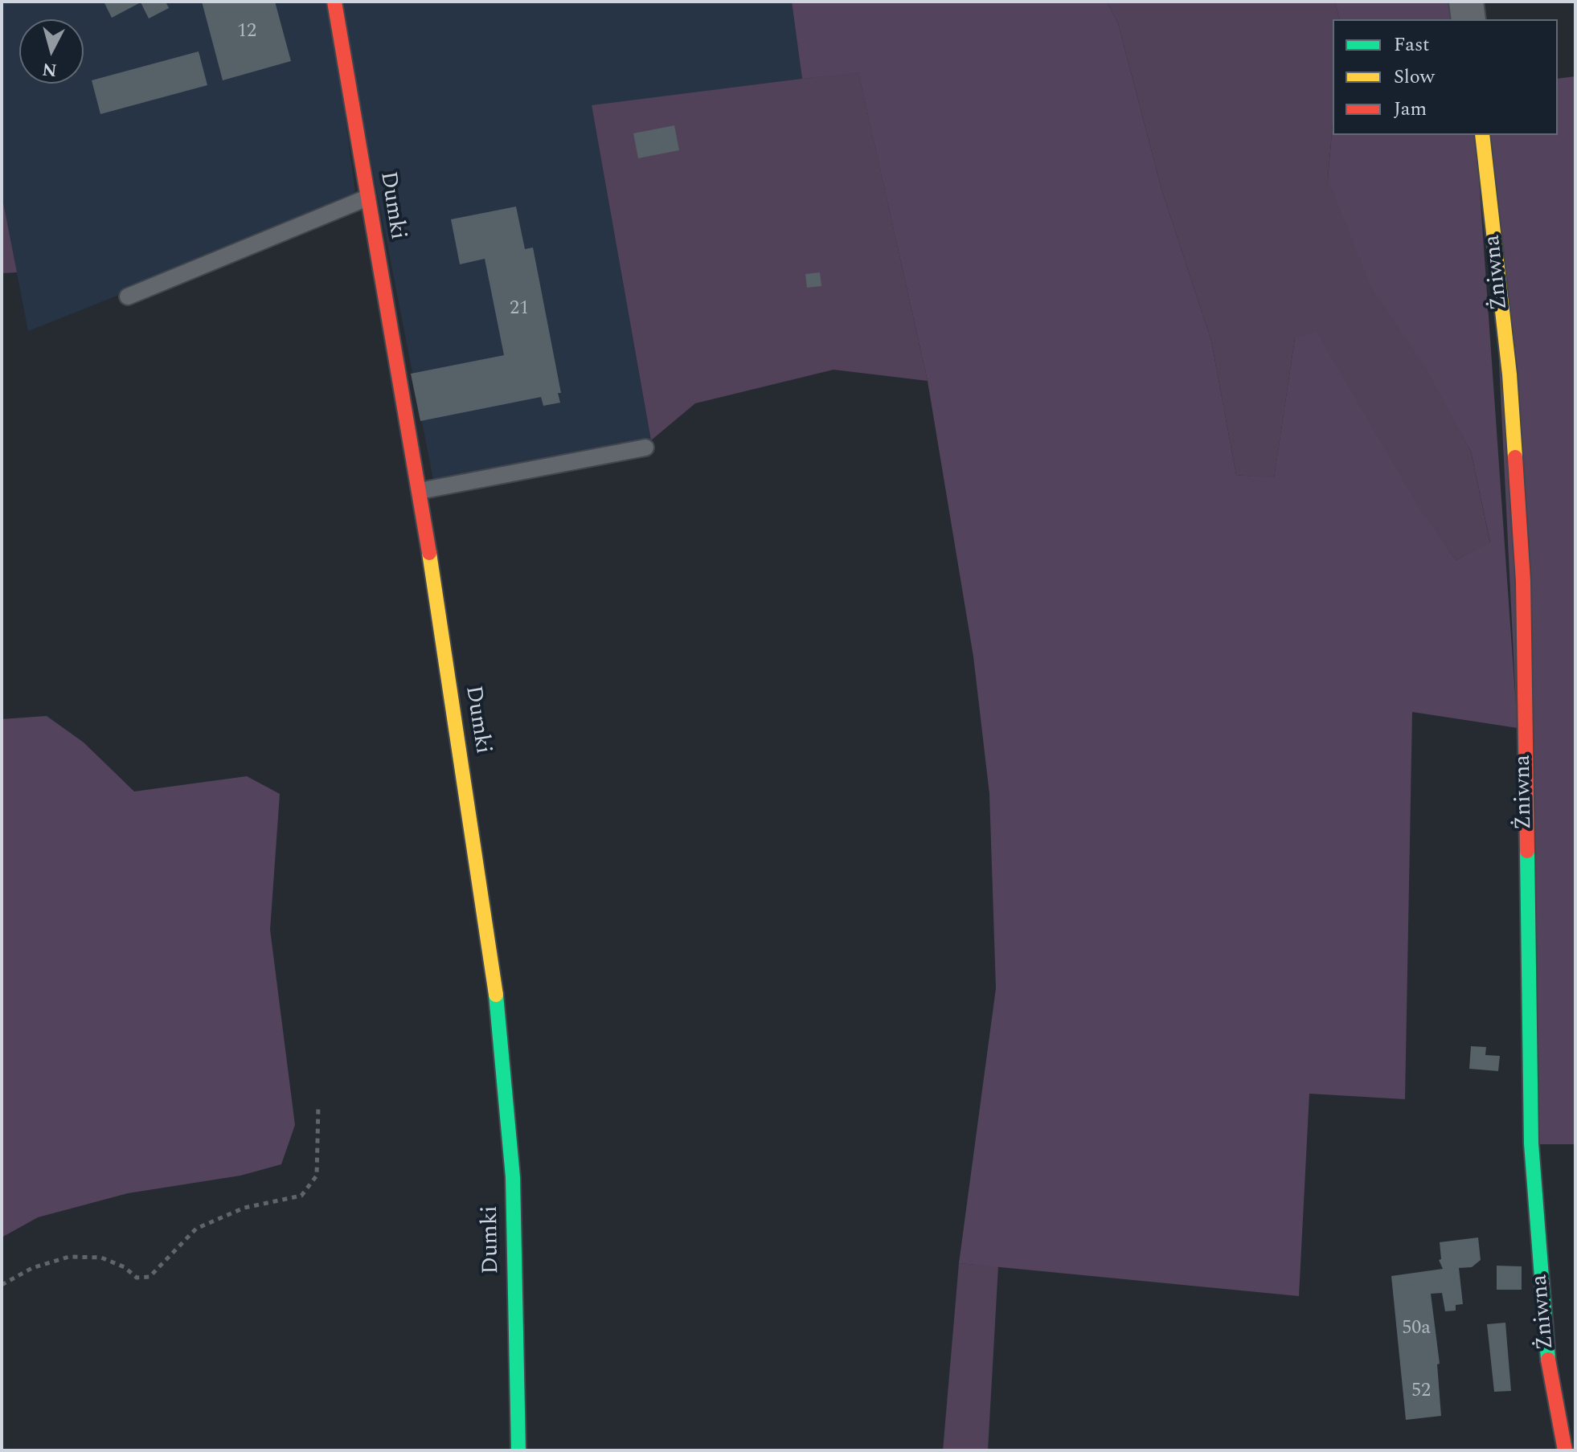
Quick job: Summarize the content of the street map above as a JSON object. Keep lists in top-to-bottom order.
{
  "streets": {
    "street": ["Dumki", "Żniwna"]
  },
  "house_numbers": [
    "12",
    "21",
    "50a",
    "52"
  ],
  "legend": ["Fast", "Slow", "Jam"],
  "north": "bottom"
}
